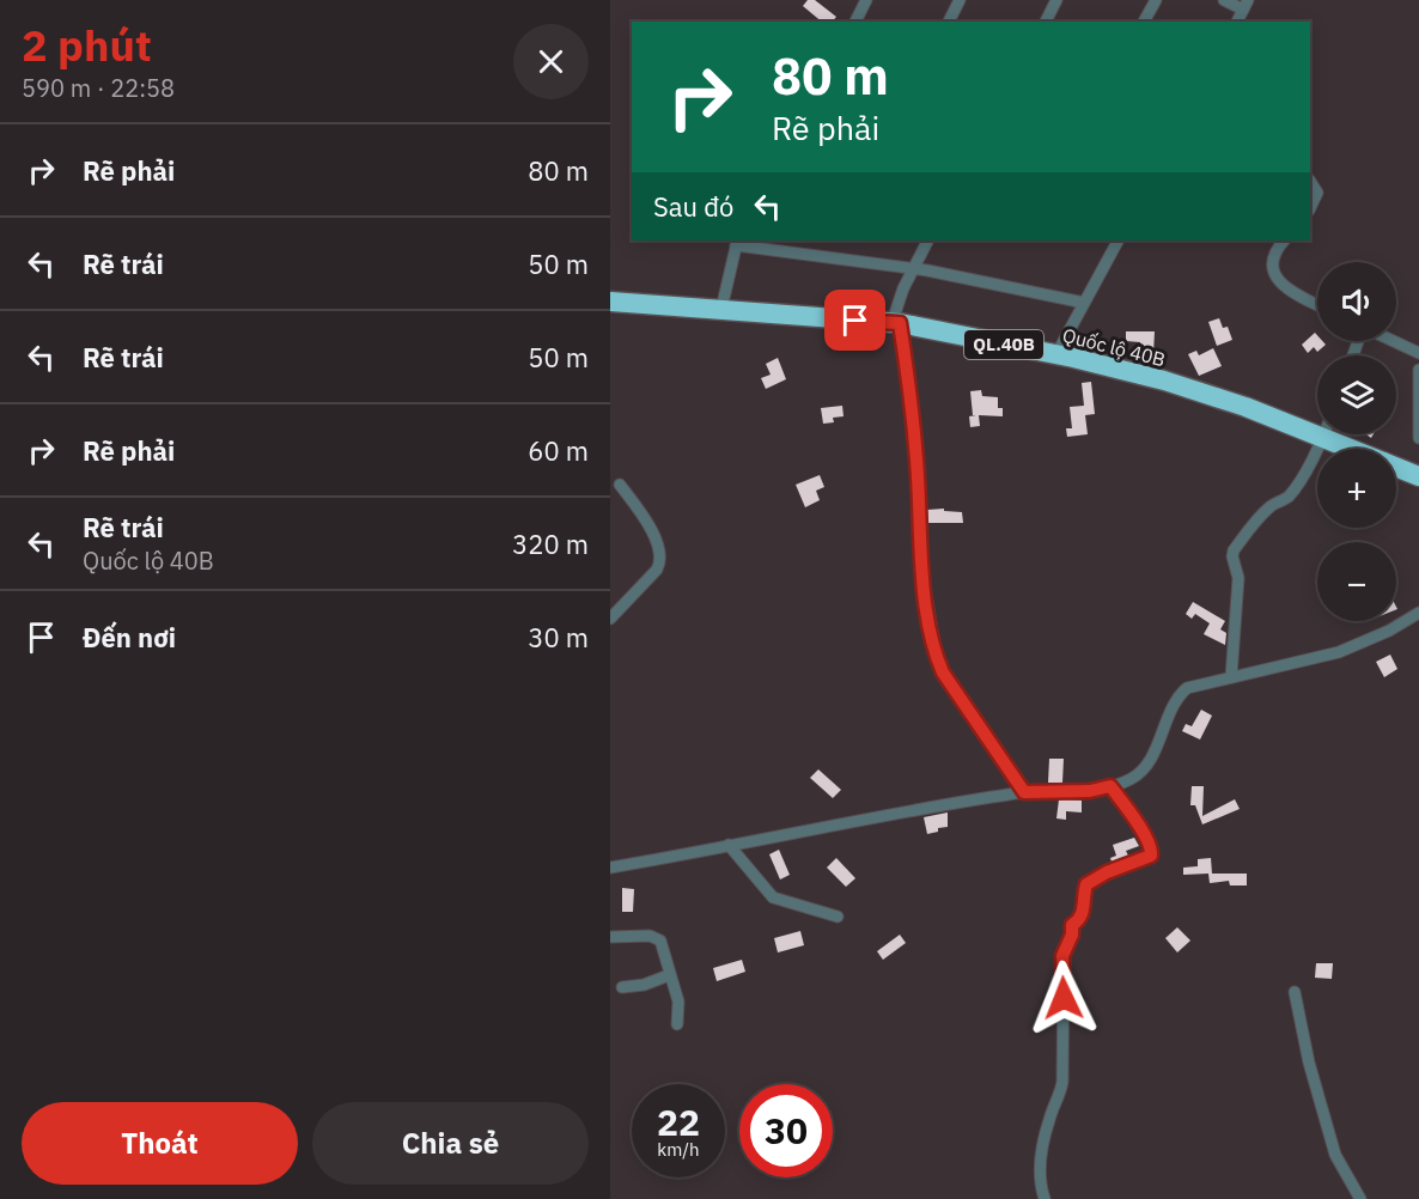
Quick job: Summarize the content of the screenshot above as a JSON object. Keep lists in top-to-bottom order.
{
  "streets": {
    "highway": ["QL.40B", "Quốc lộ 40B"]
  },
  "page": {
    "heading": ["2 phút", "590 m · 22:58"],
    "turn": ["80 m", "Rẽ phải"],
    "list": [
      {
        "name": "Rẽ phải",
        "value": "80 m"
      },
      {
        "name": "Rẽ trái",
        "value": "50 m"
      },
      {
        "name": "Rẽ trái",
        "value": "50 m"
      },
      {
        "name": "Rẽ phải",
        "value": "60 m"
      },
      {
        "name": "Rẽ trái",
        "note": "Quốc lộ 40B",
        "value": "320 m"
      },
      {
        "name": "Đến nơi",
        "value": "30 m"
      }
    ],
    "then": "Sau đó",
    "map_buttons": ["+", "−"],
    "speed": "22 km/h",
    "limit": "30",
    "buttons": ["Thoát", "Chia sẻ"]
  }
}
